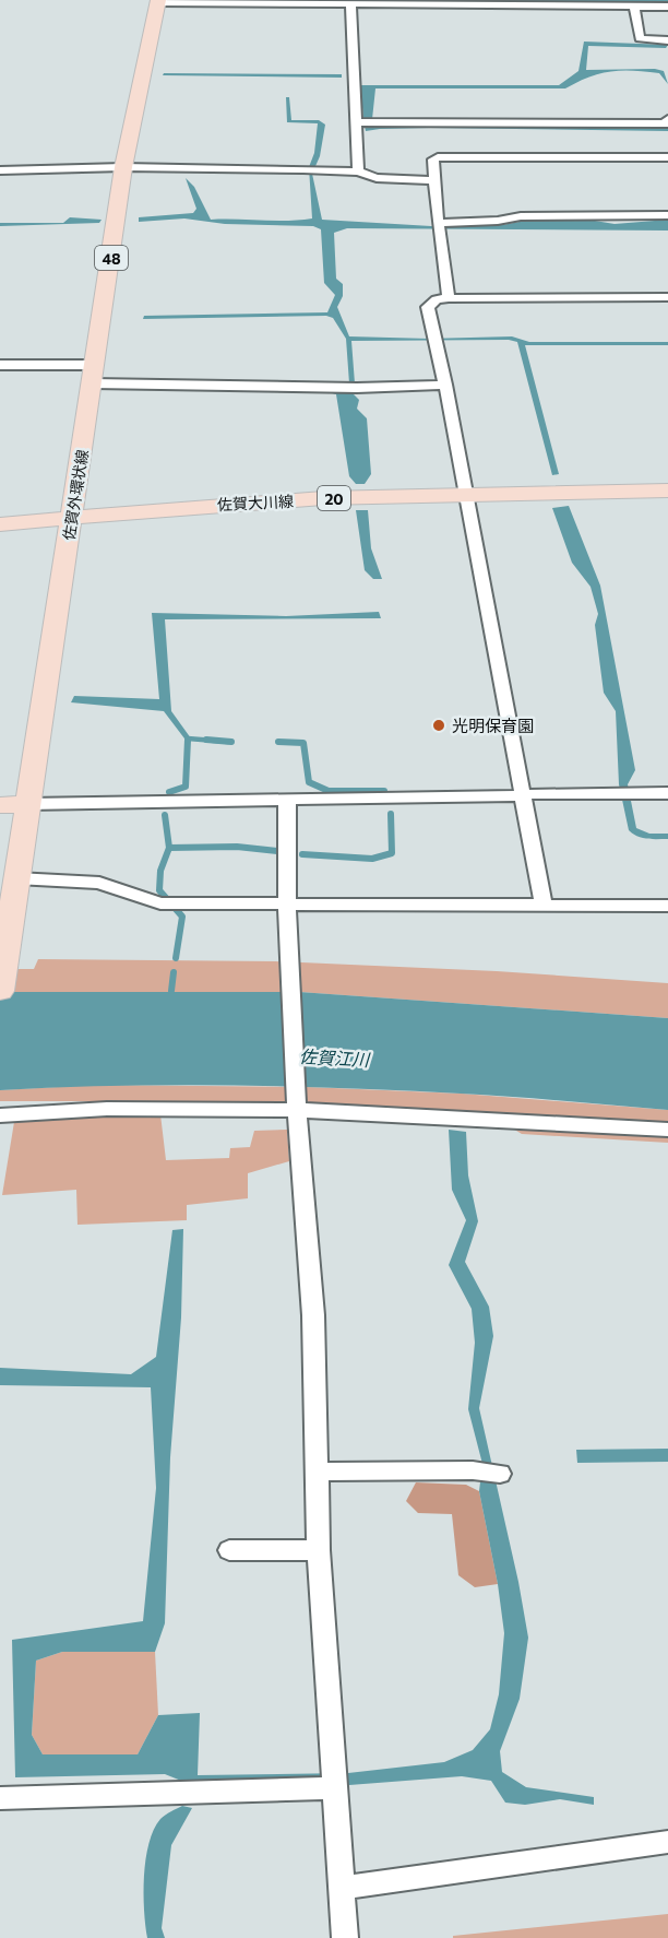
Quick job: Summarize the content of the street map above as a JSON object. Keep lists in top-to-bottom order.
{
  "streets": {
    "main road": [
      "48",
      "佐賀外環状線",
      "20",
      "佐賀大川線"
    ]
  },
  "crossings": [
    ["佐賀外環状線", "佐賀大川線"]
  ],
  "water": ["佐賀江川"],
  "places": ["光明保育園"]
}
